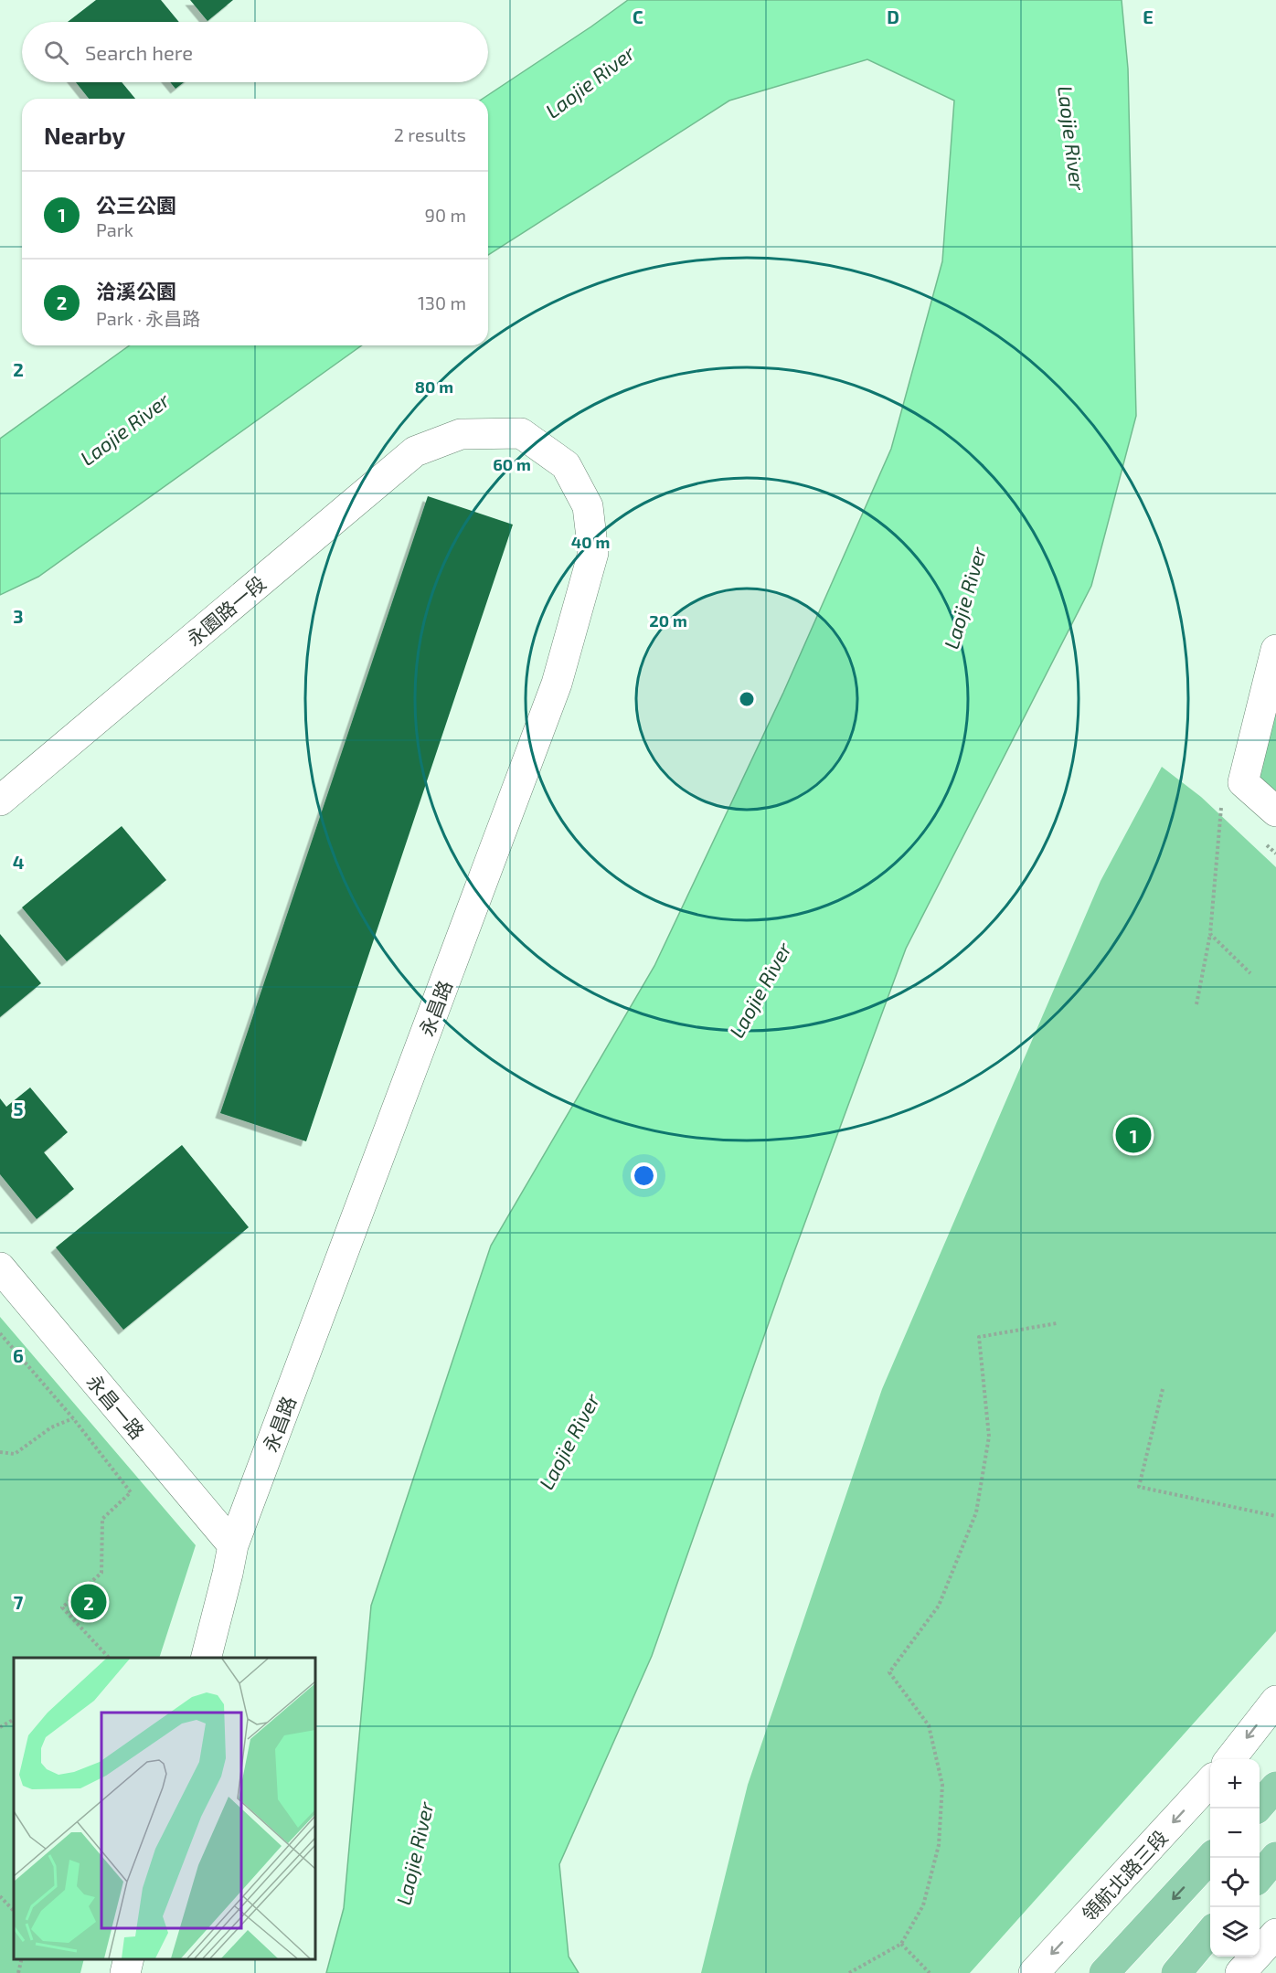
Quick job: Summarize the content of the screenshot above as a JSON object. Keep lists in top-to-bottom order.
{
  "streets": {
    "street": [
      "永園路一段",
      "永昌路",
      "永昌一路",
      "領航北路三段"
    ]
  },
  "crossings": [
    ["永園路一段", "永昌路"],
    ["永昌路", "永昌一路"]
  ],
  "one_way": ["領航北路三段"],
  "water": ["Laojie River"],
  "page": {
    "search": "Search here",
    "heading": ["Nearby", "2 results"],
    "list": [
      {
        "mark": "1",
        "name": "公三公園",
        "note": "Park",
        "value": "90 m"
      },
      {
        "mark": "2",
        "name": "洽溪公園",
        "note": "Park · 永昌路",
        "value": "130 m"
      }
    ],
    "pins": ["1", "2"],
    "map_buttons": ["+", "−"]
  },
  "grid": {
    "columns": ["C", "D", "E"],
    "rows": [
      "2",
      "3",
      "4",
      "5",
      "6",
      "7"
    ]
  },
  "rings": [
    "80 m",
    "60 m",
    "40 m",
    "20 m"
  ]
}
